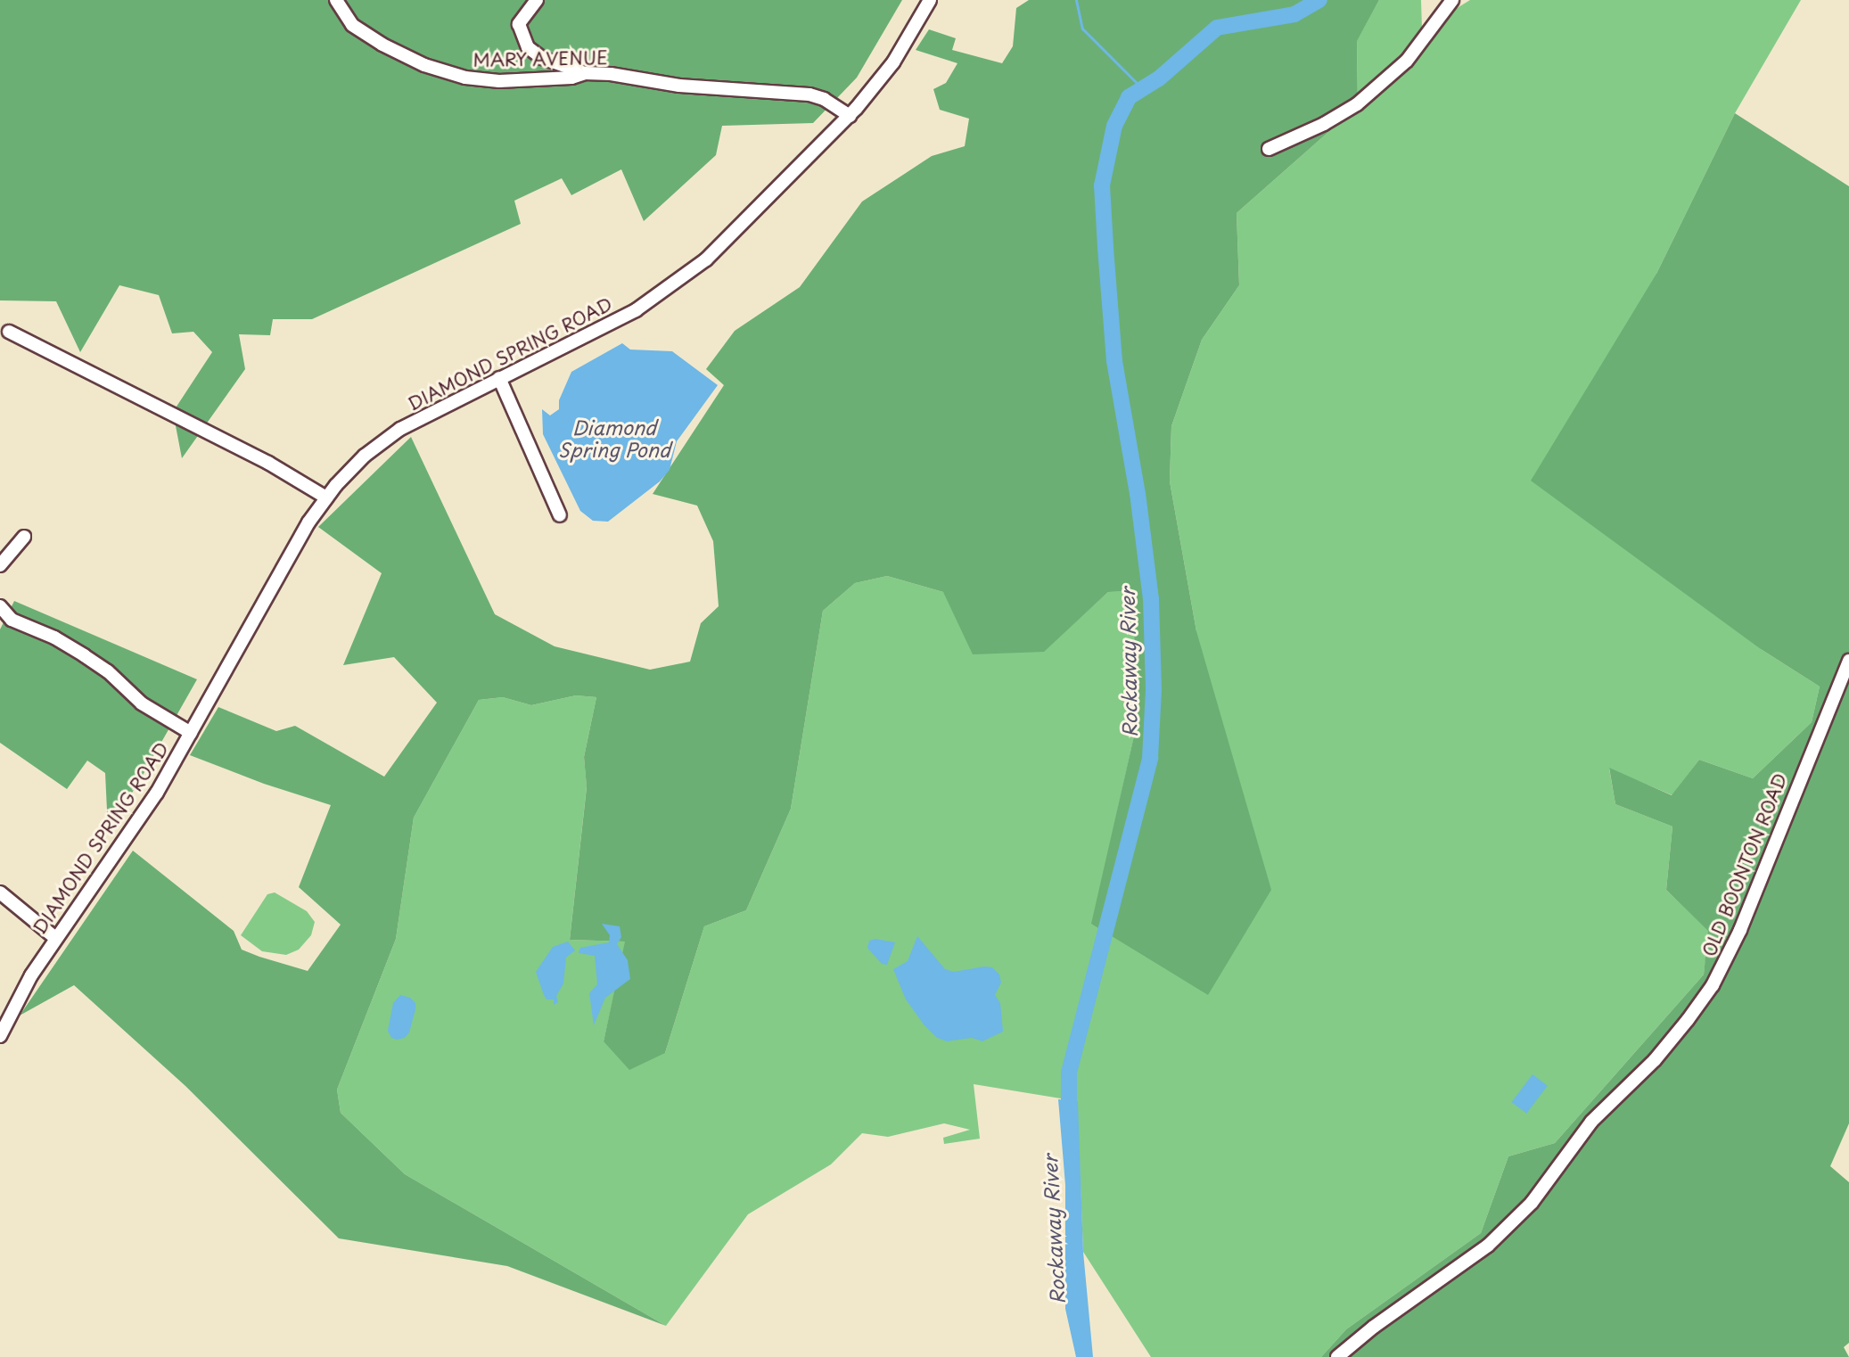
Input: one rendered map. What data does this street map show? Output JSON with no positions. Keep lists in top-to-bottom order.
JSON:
{
  "streets": {
    "street": ["MARY AVENUE", "DIAMOND SPRING ROAD", "OLD BOONTON ROAD"]
  },
  "crossings": [
    ["MARY AVENUE", "DIAMOND SPRING ROAD"]
  ],
  "water": ["Diamond Spring Pond", "Rockaway River"]
}
